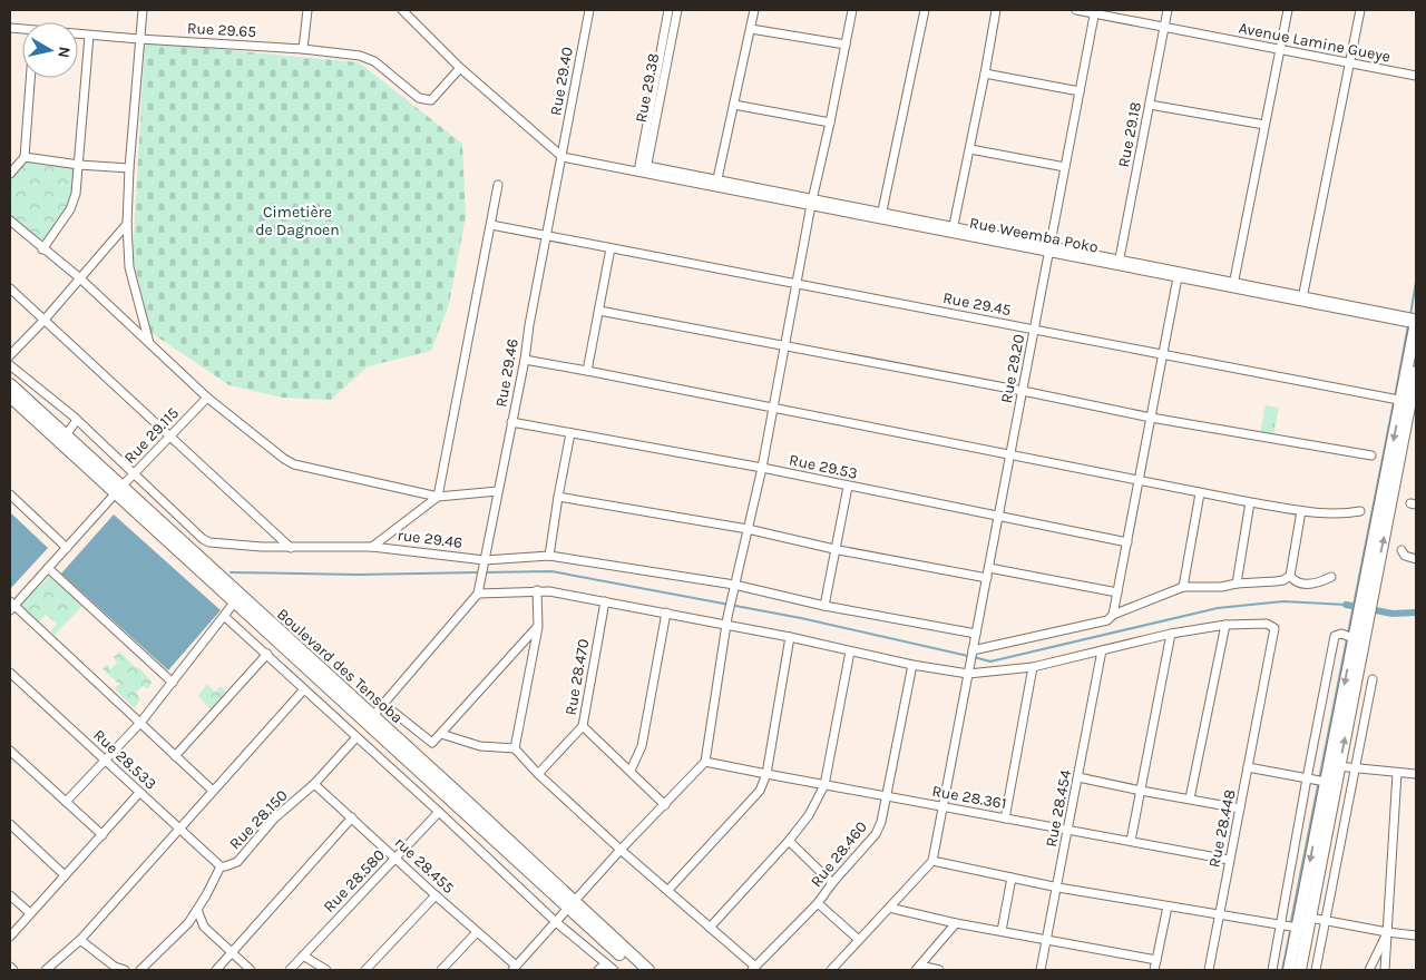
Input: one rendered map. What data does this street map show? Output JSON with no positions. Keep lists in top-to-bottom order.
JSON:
{
  "streets": {
    "main road": ["Boulevard des Tensoba"],
    "street": [
      "Rue 29.65",
      "Avenue Lamine Gueye",
      "Rue 29.40",
      "Rue 29.38",
      "Rue 29.18",
      "Rue Weemba Poko",
      "Rue 29.45",
      "Rue 29.20",
      "Rue 29.46",
      "Rue 29.115",
      "Rue 29.53",
      "rue 29.46",
      "Rue 28.470",
      "Rue 28.533",
      "Rue 28.361",
      "Rue 28.454",
      "Rue 28.150",
      "Rue 28.448",
      "Rue 28.460",
      "rue 28.455",
      "Rue 28.580"
    ]
  },
  "crossings": [
    ["Avenue Lamine Gueye", "Rue 29.18"],
    ["Avenue Lamine Gueye", "Rue 29.20"],
    ["Rue 29.40", "Rue Weemba Poko"],
    ["Rue 29.40", "Rue 29.46"],
    ["Rue 29.38", "Rue Weemba Poko"],
    ["Rue 29.18", "Rue Weemba Poko"],
    ["Rue Weemba Poko", "Rue 29.20"],
    ["Rue Weemba Poko", "Rue 29.46"],
    ["Rue 29.45", "Rue 29.20"],
    ["Rue 29.45", "Rue 29.46"],
    ["Rue 29.20", "Rue 29.53"],
    ["Rue 29.20", "rue 29.46"],
    ["Rue 29.46", "Rue 29.53"],
    ["Rue 29.46", "rue 29.46"],
    ["Rue 29.115", "rue 29.46"],
    ["Rue 29.115", "Boulevard des Tensoba"],
    ["Rue 28.533", "Rue 28.150"],
    ["Rue 28.361", "Rue 28.454"],
    ["Rue 28.361", "Rue 28.448"],
    ["Rue 28.361", "Rue 28.460"],
    ["Rue 28.150", "rue 28.455"],
    ["rue 28.455", "Rue 28.580"]
  ],
  "parks": ["Cimetière de Dagnoen"],
  "north": "right"
}
